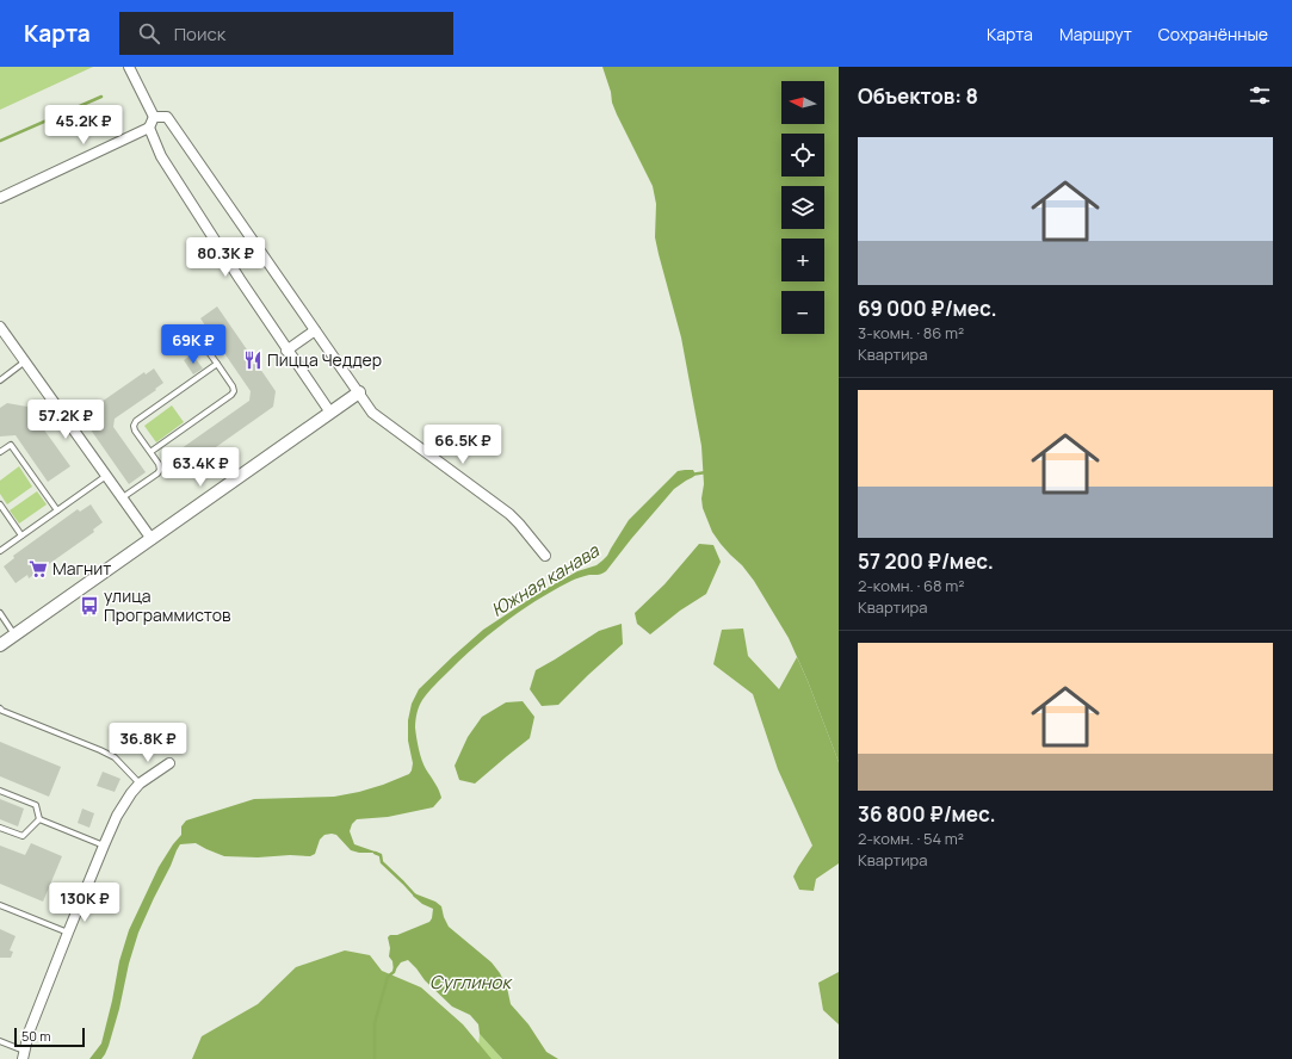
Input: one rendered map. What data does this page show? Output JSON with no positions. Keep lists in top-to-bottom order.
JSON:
{
  "water": ["Южная канава", "Суглинок"],
  "places": {
    "restaurant": ["Пицца Чеддер"],
    "supermarket": ["Магнит"],
    "bus stop": ["улица Программистов"]
  },
  "scale_bar": "50 m",
  "north": "left",
  "page": {
    "header": "Карта",
    "search": "Поиск",
    "nav": ["Карта", "Маршрут", "Сохранённые"],
    "heading": "Объектов: 8",
    "map_buttons": ["+", "−"],
    "price": [
      "45.2K ₽",
      "80.3K ₽",
      "69K ₽",
      "57.2K ₽",
      "66.5K ₽",
      "63.4K ₽",
      "36.8K ₽",
      "130K ₽"
    ],
    "list": [
      {
        "name": "69 000 ₽/мес.",
        "note": "3-комн. · 86 m² · Квартира"
      },
      {
        "name": "57 200 ₽/мес.",
        "note": "2-комн. · 68 m² · Квартира"
      },
      {
        "name": "36 800 ₽/мес.",
        "note": "2-комн. · 54 m² · Квартира"
      }
    ],
    "scale": "50 m"
  }
}
